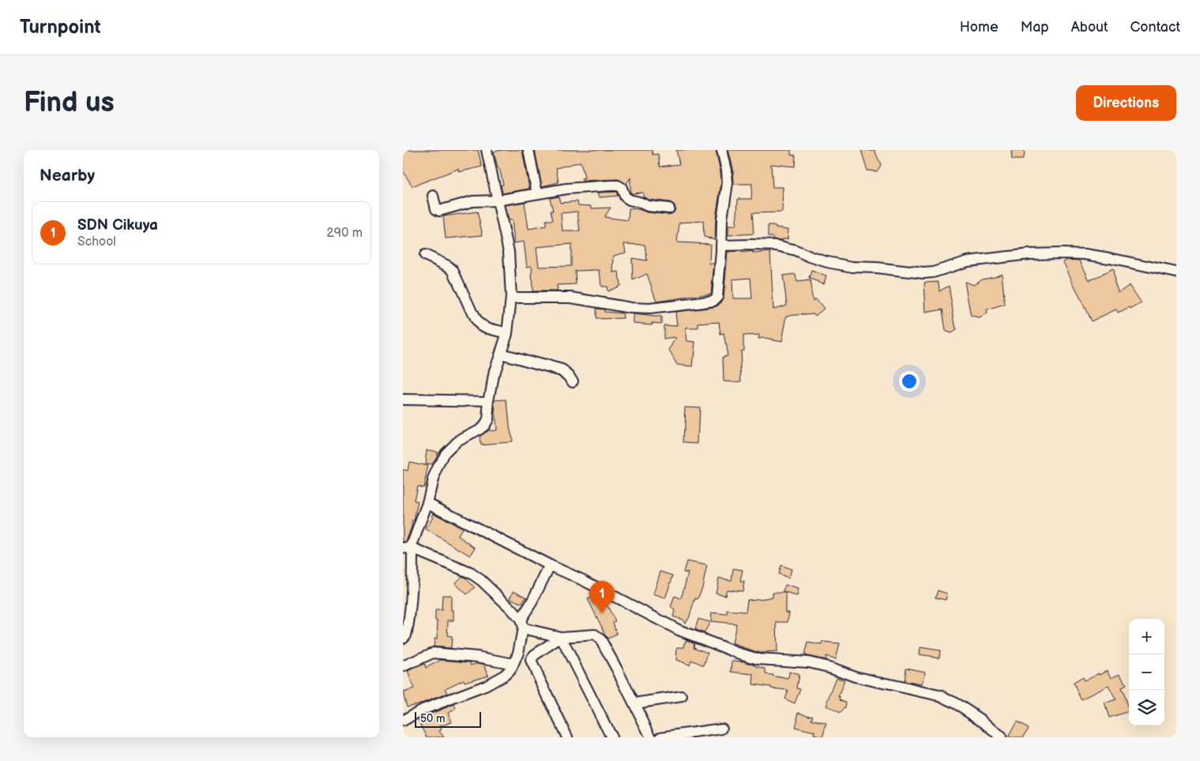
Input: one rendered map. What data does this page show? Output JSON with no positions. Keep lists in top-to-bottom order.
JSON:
{
  "scale_bar": "50 m",
  "page": {
    "header": "Turnpoint",
    "nav": [
      "Home",
      "Map",
      "About",
      "Contact"
    ],
    "buttons": "Directions",
    "title": "Find us",
    "heading": "Nearby",
    "list": [
      {
        "mark": "1",
        "name": "SDN Cikuya",
        "note": "School",
        "value": "290 m"
      }
    ],
    "pins": "1",
    "map_buttons": ["+", "−"],
    "scale": "50 m"
  }
}
